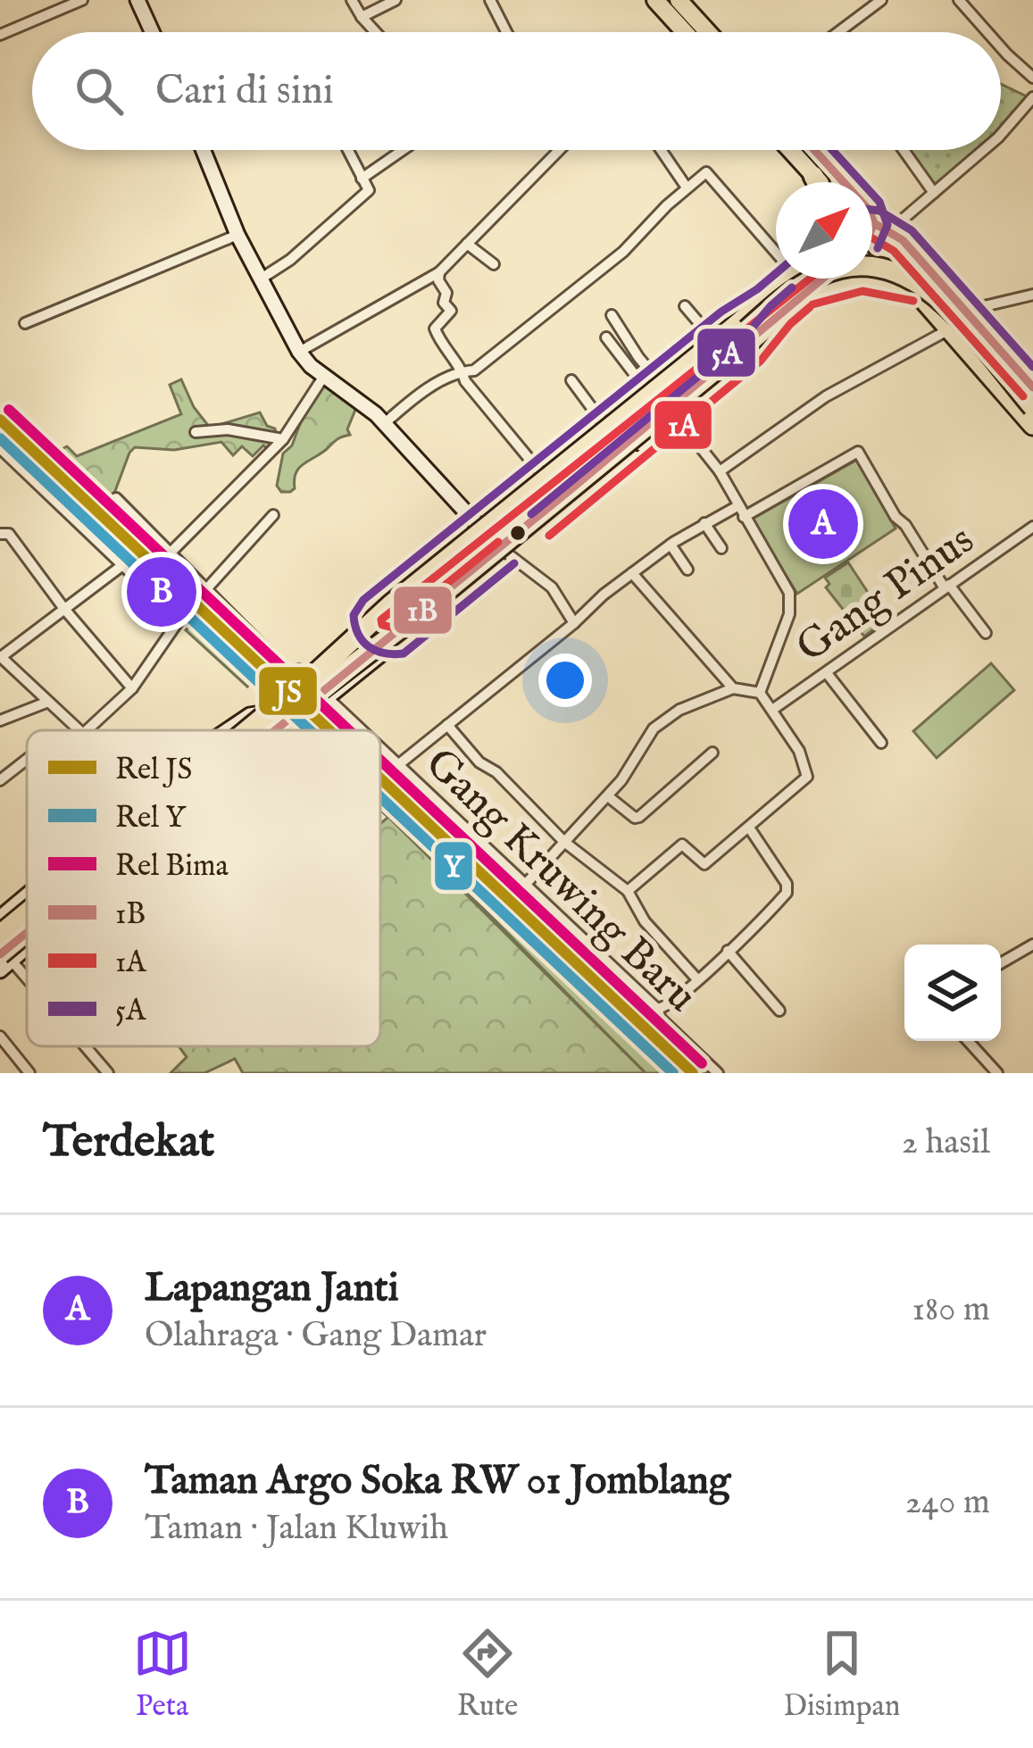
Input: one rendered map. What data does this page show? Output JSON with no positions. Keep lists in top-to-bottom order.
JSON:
{
  "streets": {
    "street": ["Gang Pinus", "Gang Kruwing Baru"]
  },
  "lines": [
    "transit line 1B",
    "transit line 5A",
    "transit line 1A",
    "rail line Bima",
    "rail line JS",
    "rail line Y"
  ],
  "legend": [
    "Rel JS",
    "Rel Y",
    "Rel Bima",
    "1B",
    "1A",
    "5A"
  ],
  "north": "top right",
  "page": {
    "search": "Cari di sini",
    "pins": ["A", "B"],
    "heading": ["Terdekat", "2 hasil"],
    "list": [
      {
        "mark": "A",
        "name": "Lapangan Janti",
        "note": "Olahraga · Gang Damar",
        "value": "180 m"
      },
      {
        "mark": "B",
        "name": "Taman Argo Soka RW 01 Jomblang",
        "note": "Taman · Jalan Kluwih",
        "value": "240 m"
      }
    ],
    "nav": ["Peta", "Rute", "Disimpan"]
  }
}
